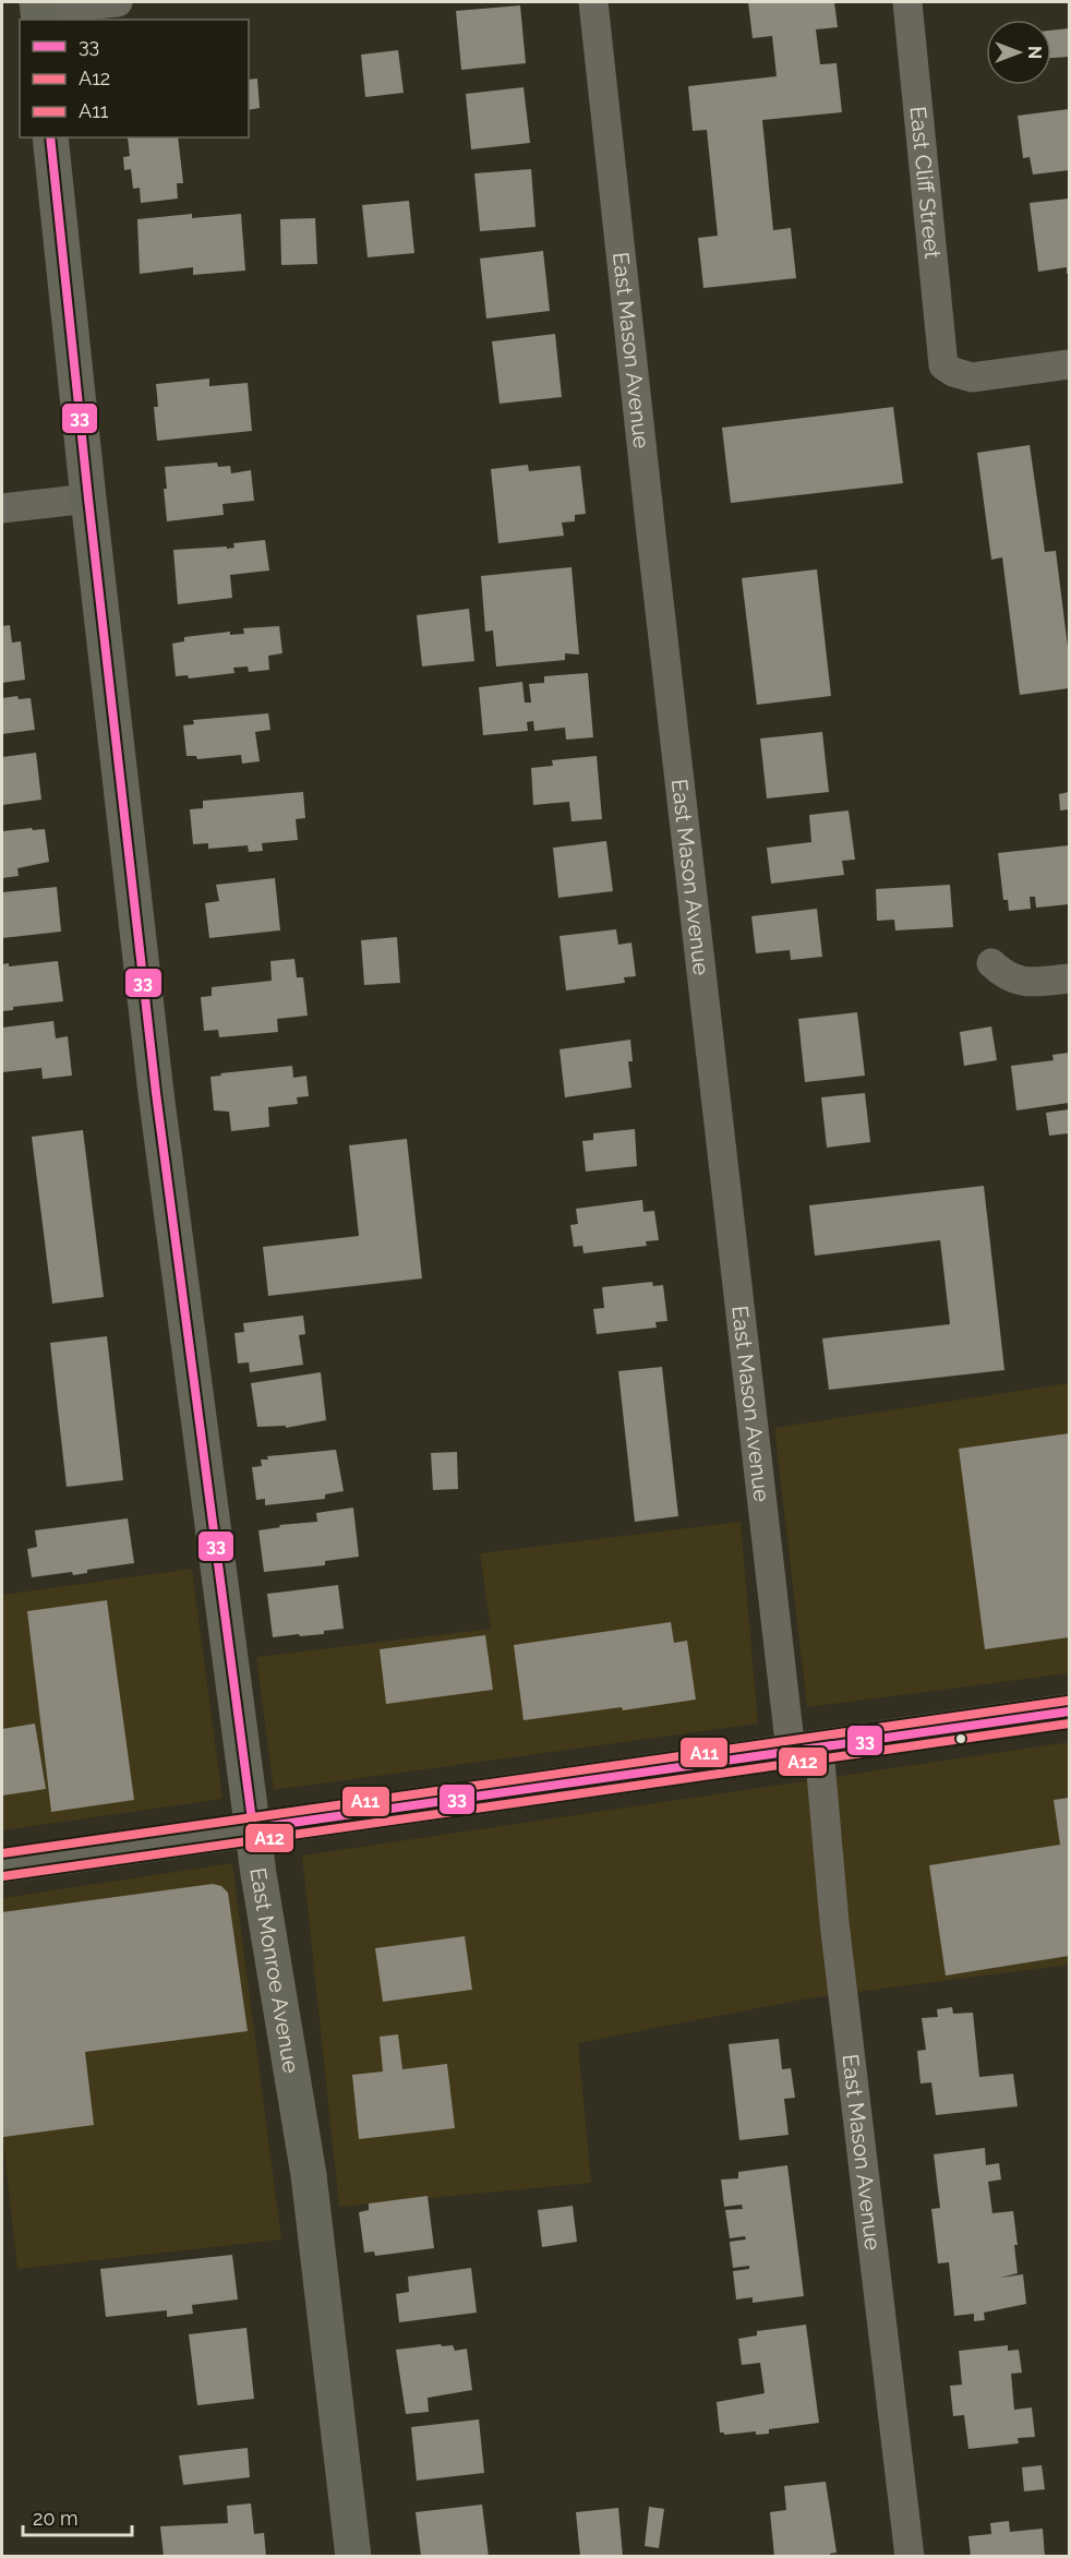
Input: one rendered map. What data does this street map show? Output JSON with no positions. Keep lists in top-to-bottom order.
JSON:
{
  "streets": {
    "street": ["East Cliff Street", "East Mason Avenue", "East Monroe Avenue"]
  },
  "lines": ["transit line 33", "transit line A11", "transit line A12"],
  "legend": ["33", "A12", "A11"],
  "scale_bar": "20 m",
  "north": "right"
}
